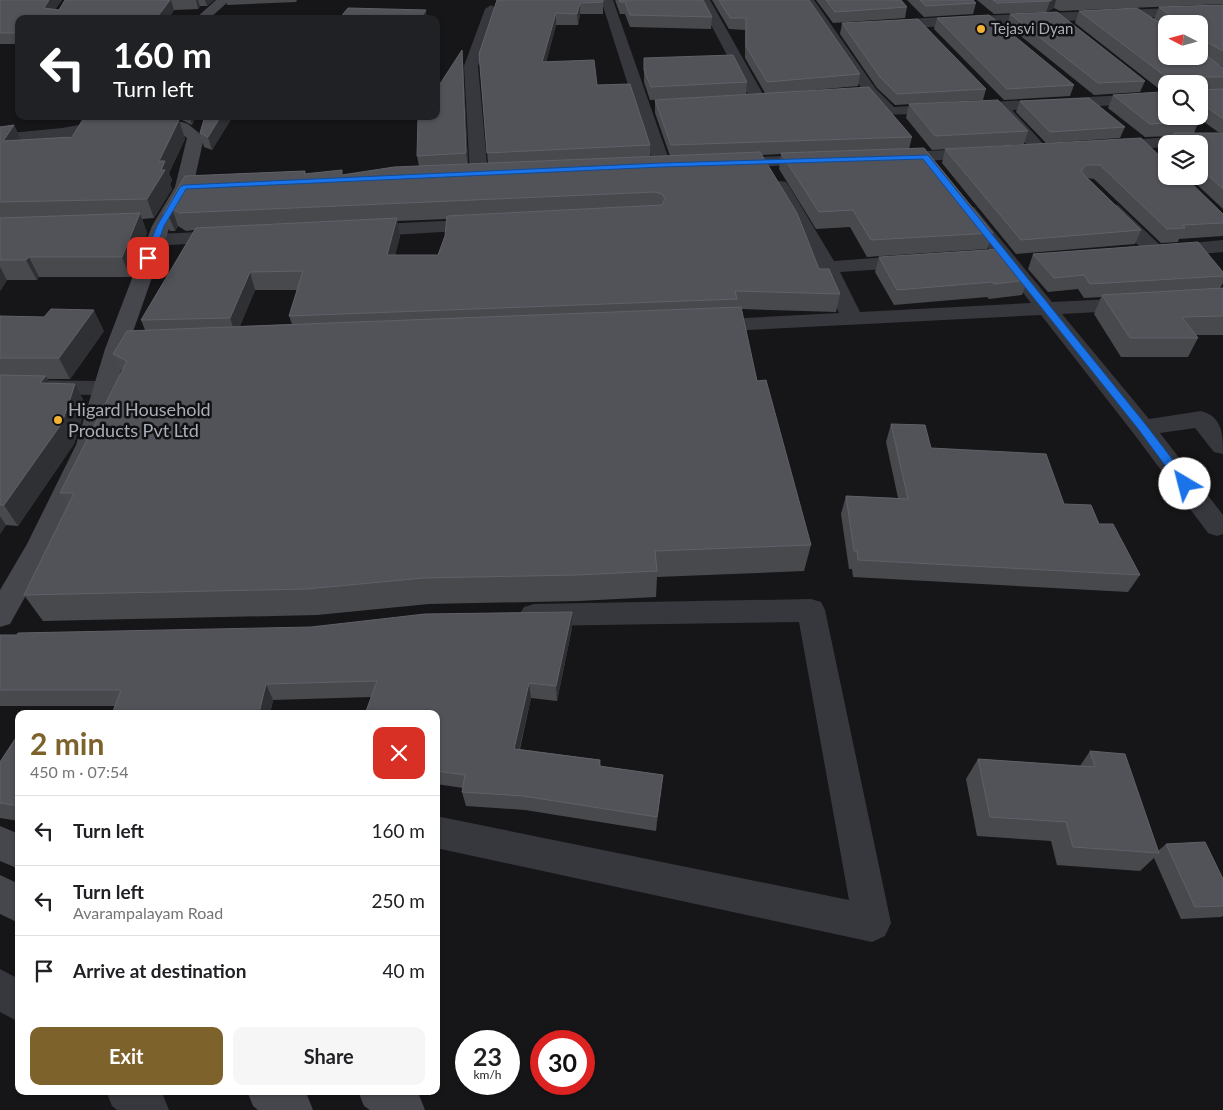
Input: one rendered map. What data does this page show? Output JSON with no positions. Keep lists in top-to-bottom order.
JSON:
{
  "places": ["Tejasvi Dyan", "Higard Household Products Pvt Ltd"],
  "north": "left",
  "page": {
    "turn": ["160 m", "Turn left"],
    "heading": ["2 min", "450 m · 07:54"],
    "list": [
      {
        "name": "Turn left",
        "value": "160 m"
      },
      {
        "name": "Turn left",
        "note": "Avarampalayam Road",
        "value": "250 m"
      },
      {
        "name": "Arrive at destination",
        "value": "40 m"
      }
    ],
    "buttons": ["Exit", "Share"],
    "speed": "23 km/h",
    "limit": "30"
  }
}
